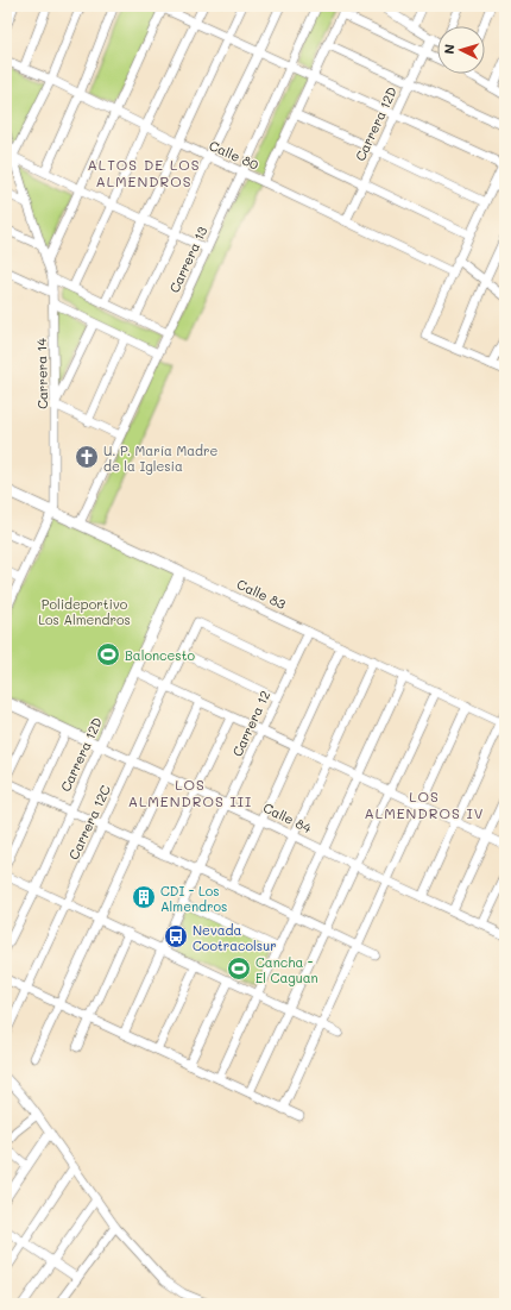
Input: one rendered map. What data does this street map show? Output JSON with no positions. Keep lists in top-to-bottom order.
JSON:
{
  "streets": {
    "street": [
      "Carrera 12D",
      "Calle 80",
      "Carrera 13",
      "Carrera 14",
      "Calle 83",
      "Carrera 12",
      "Calle 84",
      "Carrera 12C"
    ]
  },
  "crossings": [
    ["Carrera 12D", "Calle 80"],
    ["Carrera 12D", "Calle 83"],
    ["Carrera 12D", "Calle 84"],
    ["Calle 80", "Carrera 13"],
    ["Carrera 13", "Calle 83"],
    ["Carrera 14", "Calle 83"],
    ["Calle 83", "Carrera 12"],
    ["Carrera 12", "Calle 84"],
    ["Carrera 12", "Carrera 12C"],
    ["Calle 84", "Carrera 12C"]
  ],
  "districts": ["ALTOS DE LOS ALMENDROS", "LOS ALMENDROS III", "LOS ALMENDROS IV"],
  "parks": ["Polideportivo Los Almendros"],
  "places": {
    "church": ["U. P. María Madre de la Iglesia"],
    "sports": ["Baloncesto", "Cancha - El Caguan"],
    "building": ["CDI - Los Almendros"],
    "bus stop": ["Nevada Cootracolsur"]
  },
  "north": "left"
}
